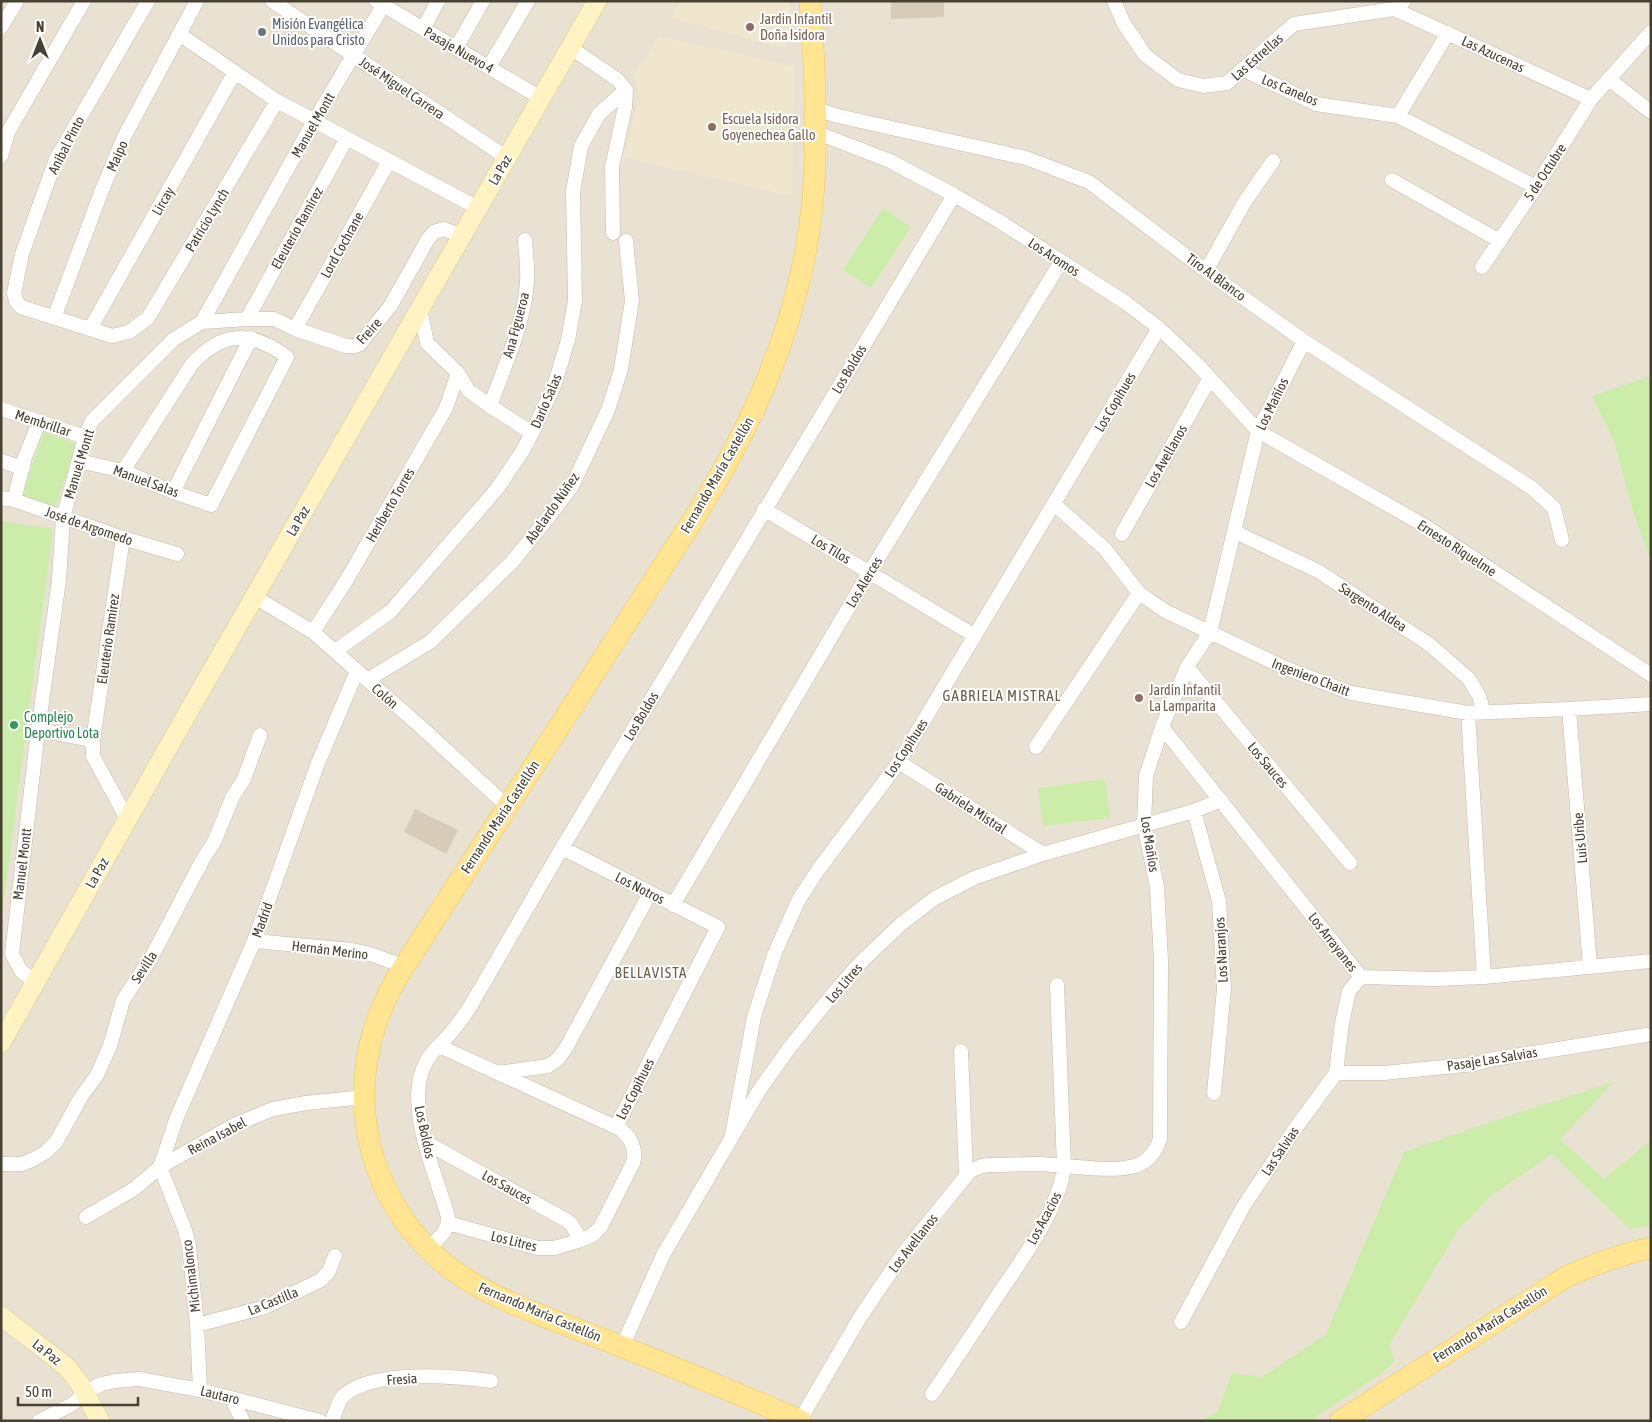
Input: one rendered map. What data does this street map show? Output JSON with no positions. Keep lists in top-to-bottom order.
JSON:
{
  "streets": {
    "main road": ["Fernando María Castellón"],
    "street": [
      "Pasaje Nuevo 4",
      "Las Azucenas",
      "Las Estrellas",
      "José Miguel Carrera",
      "Los Canelos",
      "Manuel Montt",
      "Aníbal Pinto",
      "Maipo",
      "La Paz",
      "5 de Octubre",
      "Lircay",
      "Patricio Lynch",
      "Eleuterio Ramírez",
      "Lord Cochrane",
      "Los Aromos",
      "Tiro Al Blanco",
      "Ana Figueroa",
      "Freire",
      "Los Boldos",
      "Darío Salas",
      "Los Copihues",
      "Los Mañíos",
      "Membrillar",
      "Los Avellanos",
      "Manuel Salas",
      "Heriberto Torres",
      "Abelardo Núñez",
      "José de Argomedo",
      "Ernesto Riquelme",
      "Los Tilos",
      "Los Alerces",
      "Sargento Aldea",
      "Ingeniero Chaitt",
      "Colón",
      "Los Sauces",
      "Gabriela Mistral",
      "Luis Uribe",
      "Los Notros",
      "Madrid",
      "Los Arrayanes",
      "Hernán Merino",
      "Los Naranjos",
      "Sevilla",
      "Los Litres",
      "Pasaje Las Salvias",
      "Reina Isabel",
      "Las Salvias",
      "Los Acacios",
      "Michimalonco",
      "La Castilla",
      "Fresia",
      "Lautaro"
    ]
  },
  "crossings": [
    ["Pasaje Nuevo 4", "Manuel Montt"],
    ["Pasaje Nuevo 4", "La Paz"],
    ["Las Azucenas", "Las Estrellas"],
    ["Las Azucenas", "5 de Octubre"],
    ["Las Estrellas", "Los Canelos"],
    ["José Miguel Carrera", "Manuel Montt"],
    ["José Miguel Carrera", "La Paz"],
    ["Los Canelos", "5 de Octubre"],
    ["Manuel Montt", "La Paz"],
    ["Manuel Montt", "Freire"],
    ["Manuel Montt", "Membrillar"],
    ["Manuel Montt", "Manuel Salas"],
    ["Manuel Montt", "José de Argomedo"],
    ["Aníbal Pinto", "Maipo"],
    ["La Paz", "Eleuterio Ramírez"],
    ["La Paz", "Freire"],
    ["La Paz", "Colón"],
    ["La Paz", "Lautaro"],
    ["Lircay", "Patricio Lynch"],
    ["Eleuterio Ramírez", "Freire"],
    ["Eleuterio Ramírez", "José de Argomedo"],
    ["Lord Cochrane", "Freire"],
    ["Los Aromos", "Los Boldos"],
    ["Los Aromos", "Los Copihues"],
    ["Los Aromos", "Los Mañíos"],
    ["Los Aromos", "Los Avellanos"],
    ["Los Aromos", "Fernando María Castellón"],
    ["Los Aromos", "Ernesto Riquelme"],
    ["Los Aromos", "Los Alerces"],
    ["Tiro Al Blanco", "Los Mañíos"],
    ["Tiro Al Blanco", "Fernando María Castellón"],
    ["Los Boldos", "Los Tilos"],
    ["Los Boldos", "Los Sauces"],
    ["Los Boldos", "Los Notros"],
    ["Los Boldos", "Los Litres"],
    ["Darío Salas", "Colón"],
    ["Los Copihues", "Los Tilos"],
    ["Los Copihues", "Ingeniero Chaitt"],
    ["Los Copihues", "Los Sauces"],
    ["Los Copihues", "Gabriela Mistral"],
    ["Los Copihues", "Los Notros"],
    ["Los Copihues", "Los Litres"],
    ["Los Mañíos", "Los Avellanos"],
    ["Los Mañíos", "Ernesto Riquelme"],
    ["Los Mañíos", "Sargento Aldea"],
    ["Los Mañíos", "Ingeniero Chaitt"],
    ["Los Mañíos", "Los Sauces"],
    ["Los Mañíos", "Los Arrayanes"],
    ["Los Mañíos", "Los Litres"],
    ["Los Mañíos", "Los Acacios"],
    ["Los Avellanos", "Fernando María Castellón"],
    ["Fernando María Castellón", "Colón"],
    ["Fernando María Castellón", "Hernán Merino"],
    ["Fernando María Castellón", "Los Litres"],
    ["Fernando María Castellón", "Reina Isabel"],
    ["Heriberto Torres", "Colón"],
    ["Abelardo Núñez", "Colón"],
    ["Abelardo Núñez", "Madrid"],
    ["Los Tilos", "Los Alerces"],
    ["Los Alerces", "Los Notros"],
    ["Sargento Aldea", "Ingeniero Chaitt"],
    ["Ingeniero Chaitt", "Luis Uribe"],
    ["Colón", "Madrid"],
    ["Los Sauces", "Los Litres"],
    ["Gabriela Mistral", "Los Litres"],
    ["Luis Uribe", "Los Arrayanes"],
    ["Madrid", "Hernán Merino"],
    ["Madrid", "Reina Isabel"],
    ["Madrid", "Michimalonco"],
    ["Los Arrayanes", "Los Litres"],
    ["Los Arrayanes", "Las Salvias"],
    ["Los Naranjos", "Los Litres"],
    ["Pasaje Las Salvias", "Las Salvias"],
    ["Reina Isabel", "Michimalonco"],
    ["Michimalonco", "La Castilla"],
    ["Michimalonco", "Lautaro"]
  ],
  "districts": ["GABRIELA MISTRAL", "BELLAVISTA"],
  "places": [
    "Jardín Infantil Doña Isidora",
    "Misión Evangélica Unidos para Cristo",
    "Escuela Isidora Goyenechea Gallo",
    "Jardín Infantil La Lamparita",
    "Complejo Deportivo Lota"
  ],
  "scale_bar": "50 m",
  "north": "top"
}
